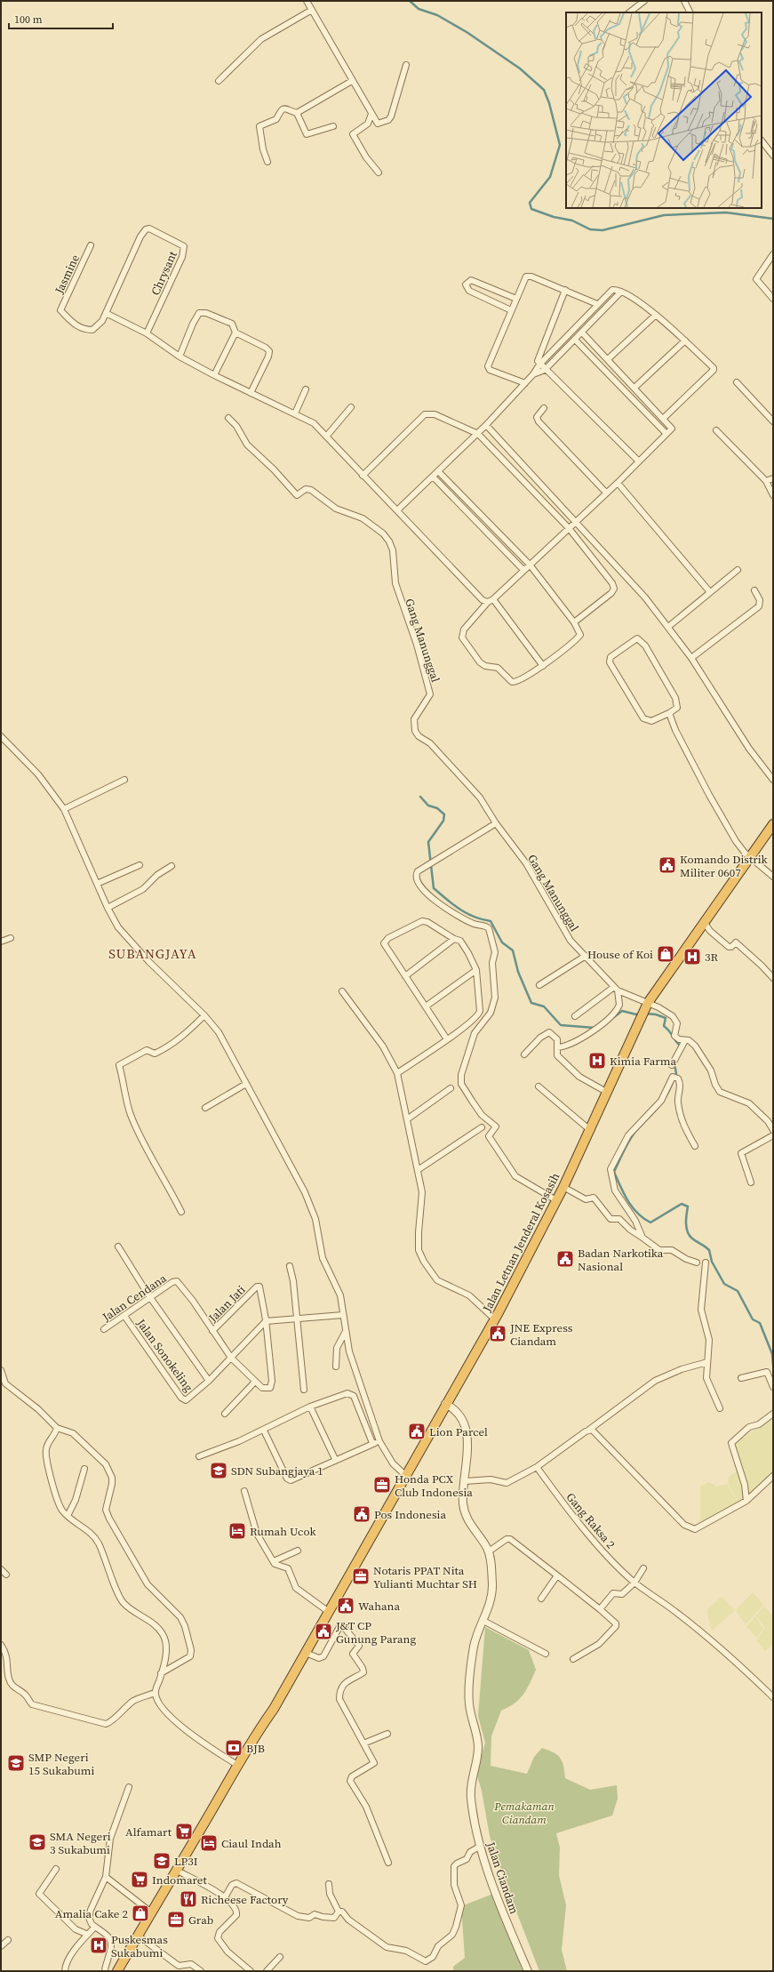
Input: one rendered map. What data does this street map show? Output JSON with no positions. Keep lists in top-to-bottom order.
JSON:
{
  "streets": {
    "highway": ["Jalan Letnan Jenderal Kosasih"],
    "street": [
      "Chrysant",
      "Jasmine",
      "Gang Manunggal",
      "Jalan Cendana",
      "Jalan Jati",
      "Jalan Sonokeling",
      "Gang Raksa 2",
      "Jalan Ciandam"
    ]
  },
  "crossings": [
    ["Chrysant", "Jasmine"],
    ["Jalan Letnan Jenderal Kosasih", "Jalan Ciandam"],
    ["Jalan Cendana", "Jalan Jati"],
    ["Jalan Cendana", "Jalan Sonokeling"]
  ],
  "districts": ["SUBANGJAYA"],
  "parks": ["Pemakaman Ciandam"],
  "places": {
    "public building": [
      "Komando Distrik Militer 0607",
      "Badan Narkotika Nasional",
      "JNE Express Ciandam",
      "Lion Parcel",
      "Pos Indonesia",
      "Wahana",
      "J&T CP Gunung Parang"
    ],
    "shop": ["House of Koi", "Amalia Cake 2"],
    "hospital": ["3R", "Kimia Farma", "Puskesmas Sukabumi"],
    "school or university": [
      "SDN Subangjaya 1",
      "SMP Negeri 15 Sukabumi",
      "SMA Negeri 3 Sukabumi",
      "LP3I"
    ],
    "office": ["Honda PCX Club Indonesia", "Notaris PPAT Nita Yulianti Muchtar SH", "Grab"],
    "hotel": ["Rumah Ucok", "Ciaul Indah"],
    "bank": ["BJB"],
    "supermarket": ["Alfamart", "Indomaret"],
    "restaurant": ["Richeese Factory"]
  },
  "scale_bar": "100 m"
}
